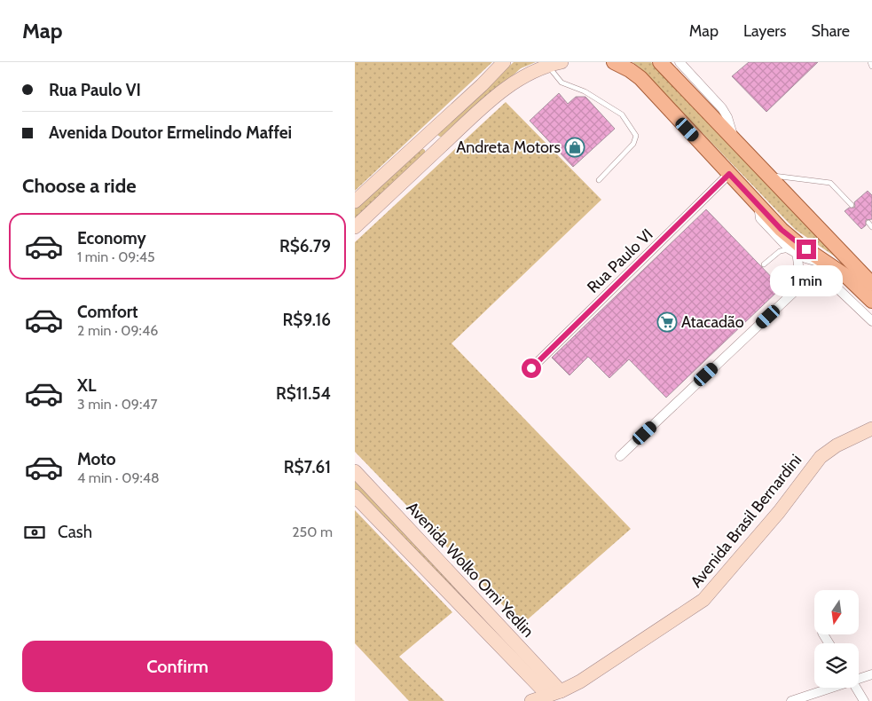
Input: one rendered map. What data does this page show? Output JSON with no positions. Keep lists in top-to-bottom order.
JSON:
{
  "streets": {
    "street": ["Rua Paulo VI", "Avenida Brasil Bernardini", "Avenida Wolko Orni Yedlin"]
  },
  "crossings": [
    ["Avenida Brasil Bernardini", "Avenida Wolko Orni Yedlin"]
  ],
  "places": {
    "shop": ["Andreta Motors"],
    "supermarket": ["Atacadão"]
  },
  "north": "bottom",
  "page": {
    "header": "Map",
    "nav": ["Map", "Layers", "Share"],
    "banner": ["Rua Paulo VI", "Avenida Doutor Ermelindo Maffei"],
    "heading": "Choose a ride",
    "list": [
      {
        "name": "Economy",
        "note": "1 min · 09:45",
        "value": "R$6.79"
      },
      {
        "name": "Comfort",
        "note": "2 min · 09:46",
        "value": "R$9.16"
      },
      {
        "name": "XL",
        "note": "3 min · 09:47",
        "value": "R$11.54"
      },
      {
        "name": "Moto",
        "note": "4 min · 09:48",
        "value": "R$7.61"
      }
    ],
    "bubble": "1 min",
    "pay": ["Cash", "250 m"],
    "buttons": "Confirm"
  }
}
